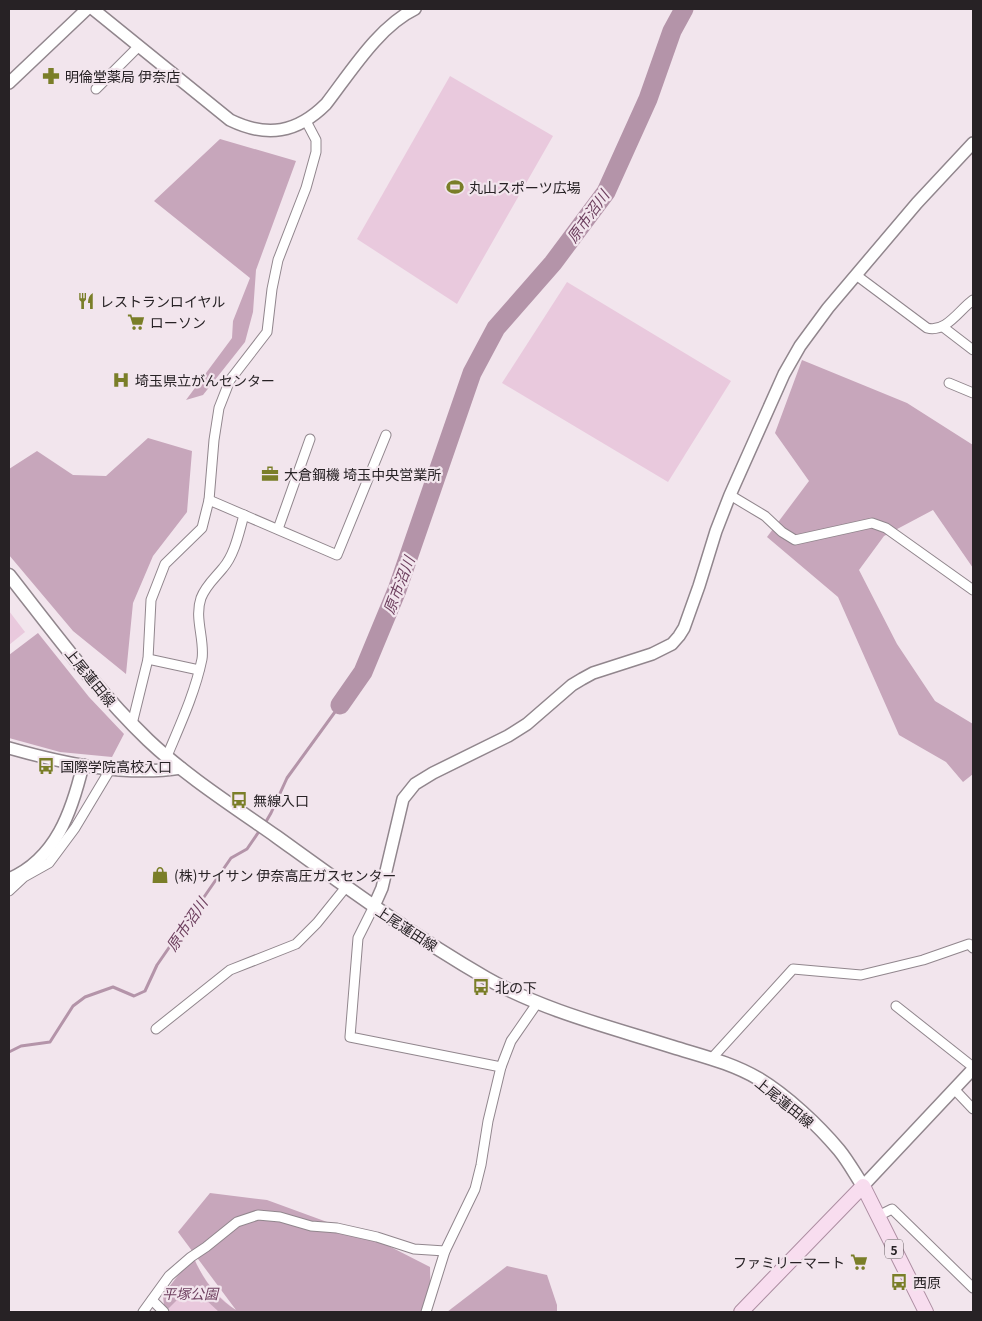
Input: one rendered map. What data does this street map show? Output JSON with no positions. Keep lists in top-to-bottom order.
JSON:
{
  "streets": {
    "main road": ["上尾蓮田線", "5"]
  },
  "crossings": [
    ["上尾蓮田線", "5"]
  ],
  "water": ["原市沼川"],
  "parks": ["平塚公園"],
  "places": {
    "pharmacy": ["明倫堂薬局 伊奈店"],
    "sports": ["丸山スポーツ広場"],
    "restaurant": ["レストランロイヤル"],
    "supermarket": ["ローソン", "ファミリーマート"],
    "hospital": ["埼玉県立がんセンター"],
    "office": ["大倉鋼機 埼玉中央営業所"],
    "bus stop": [
      "国際学院高校入口",
      "無線入口",
      "北の下",
      "西原"
    ],
    "shop": ["(株)サイサン 伊奈高圧ガスセンター"]
  }
}
